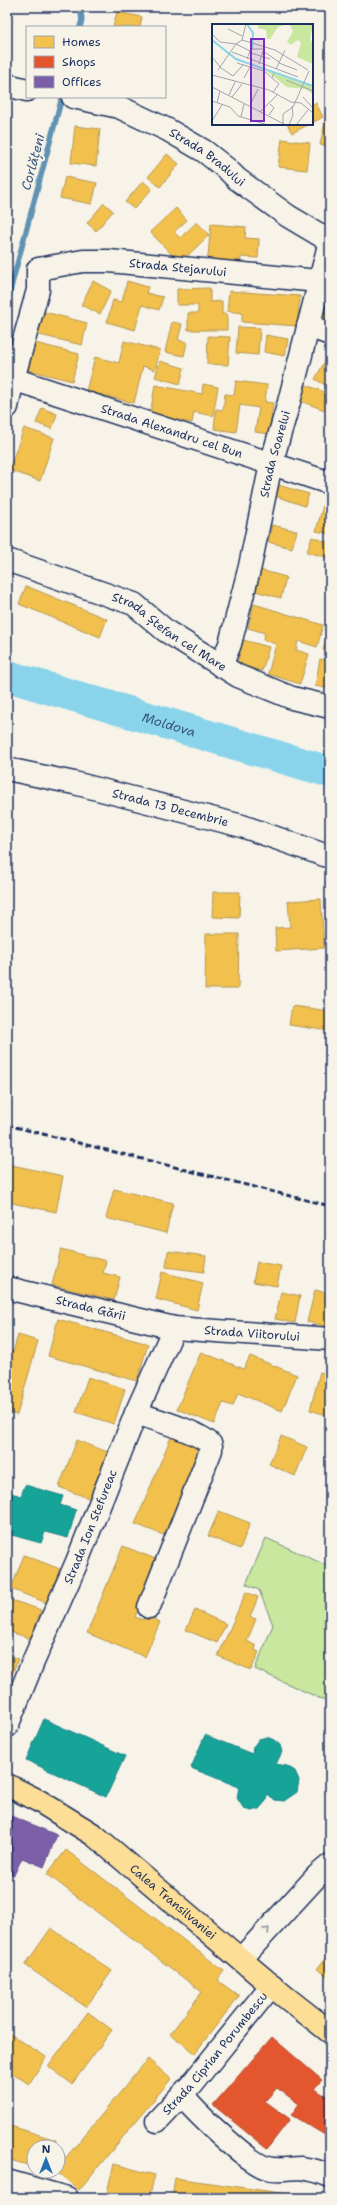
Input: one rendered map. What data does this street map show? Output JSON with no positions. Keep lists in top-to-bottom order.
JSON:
{
  "streets": {
    "highway": ["Calea Transilvaniei"],
    "street": [
      "Strada Bradului",
      "Strada Stejarului",
      "Strada Alexandru cel Bun",
      "Strada Soarelui",
      "Strada Ștefan cel Mare",
      "Strada 13 Decembrie",
      "Strada Gării",
      "Strada Viitorului",
      "Strada Ion Stefureac",
      "Strada Ciprian Porumbescu"
    ]
  },
  "crossings": [
    ["Strada Bradului", "Strada Soarelui"],
    ["Strada Stejarului", "Strada Alexandru cel Bun"],
    ["Strada Stejarului", "Strada Soarelui"],
    ["Strada Alexandru cel Bun", "Strada Soarelui"],
    ["Strada Soarelui", "Strada Ștefan cel Mare"],
    ["Strada Gării", "Strada Viitorului"],
    ["Strada Gării", "Strada Ion Stefureac"],
    ["Strada Viitorului", "Strada Ion Stefureac"],
    ["Calea Transilvaniei", "Strada Ciprian Porumbescu"]
  ],
  "water": ["Corlățeni", "Moldova"],
  "legend": ["Homes", "Shops", "Offices"],
  "north": "top"
}
